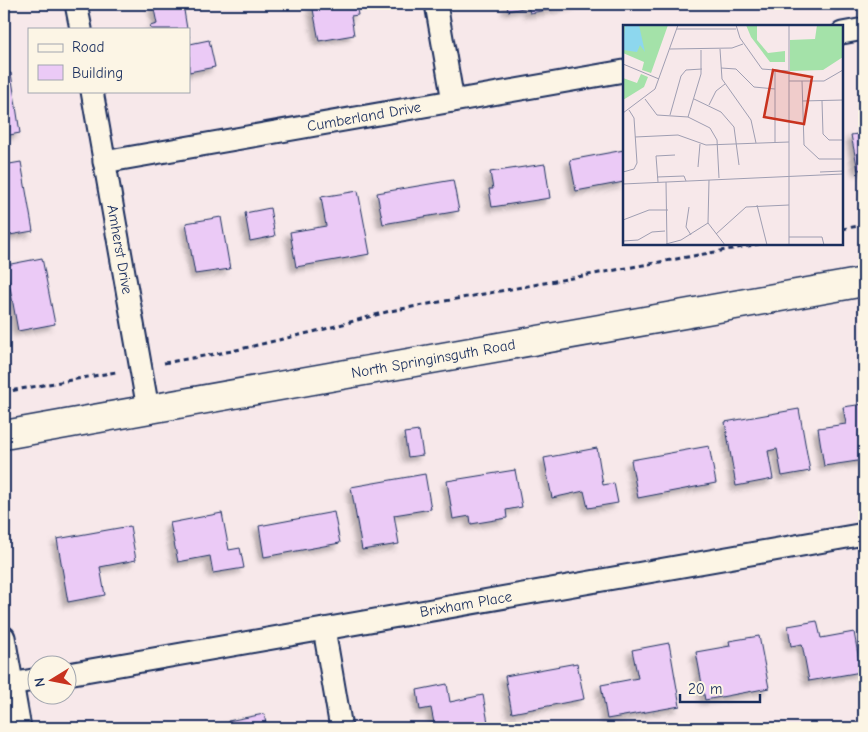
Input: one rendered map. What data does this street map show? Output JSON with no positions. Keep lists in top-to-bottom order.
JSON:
{
  "streets": {
    "street": [
      "Cumberland Drive",
      "Amherst Drive",
      "North Springinsguth Road",
      "Brixham Place"
    ]
  },
  "crossings": [
    ["Cumberland Drive", "Amherst Drive"],
    ["Amherst Drive", "North Springinsguth Road"]
  ],
  "legend": ["Road", "Building"],
  "scale_bar": "20 m",
  "north": "left"
}
